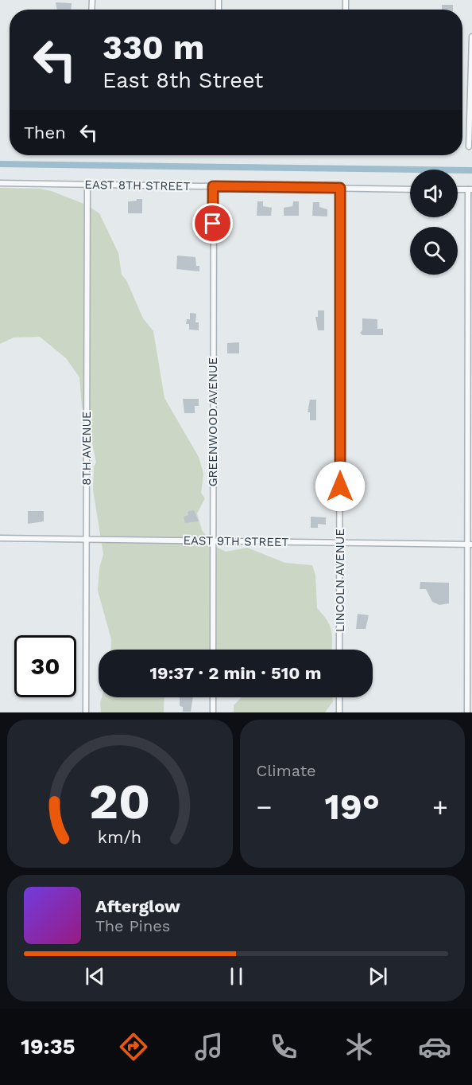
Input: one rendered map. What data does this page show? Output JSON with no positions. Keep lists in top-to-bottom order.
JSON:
{
  "streets": {
    "street": [
      "EAST 8TH STREET",
      "GREENWOOD AVENUE",
      "8TH AVENUE",
      "EAST 9TH STREET",
      "LINCOLN AVENUE"
    ]
  },
  "crossings": [
    ["EAST 8TH STREET", "GREENWOOD AVENUE"],
    ["EAST 8TH STREET", "8TH AVENUE"],
    ["EAST 8TH STREET", "LINCOLN AVENUE"],
    ["GREENWOOD AVENUE", "EAST 9TH STREET"],
    ["8TH AVENUE", "EAST 9TH STREET"],
    ["EAST 9TH STREET", "LINCOLN AVENUE"]
  ],
  "page": {
    "turn": ["330 m", "East 8th Street"],
    "then": "Then",
    "limit": "30",
    "trip": "19:37 · 2 min · 510 m",
    "tile": "Climate",
    "heat": ["−", "19°", "+"],
    "song": ["Afterglow", "The Pines"],
    "tabs": "19:35",
    "gauge": ["20", "km/h"]
  }
}
